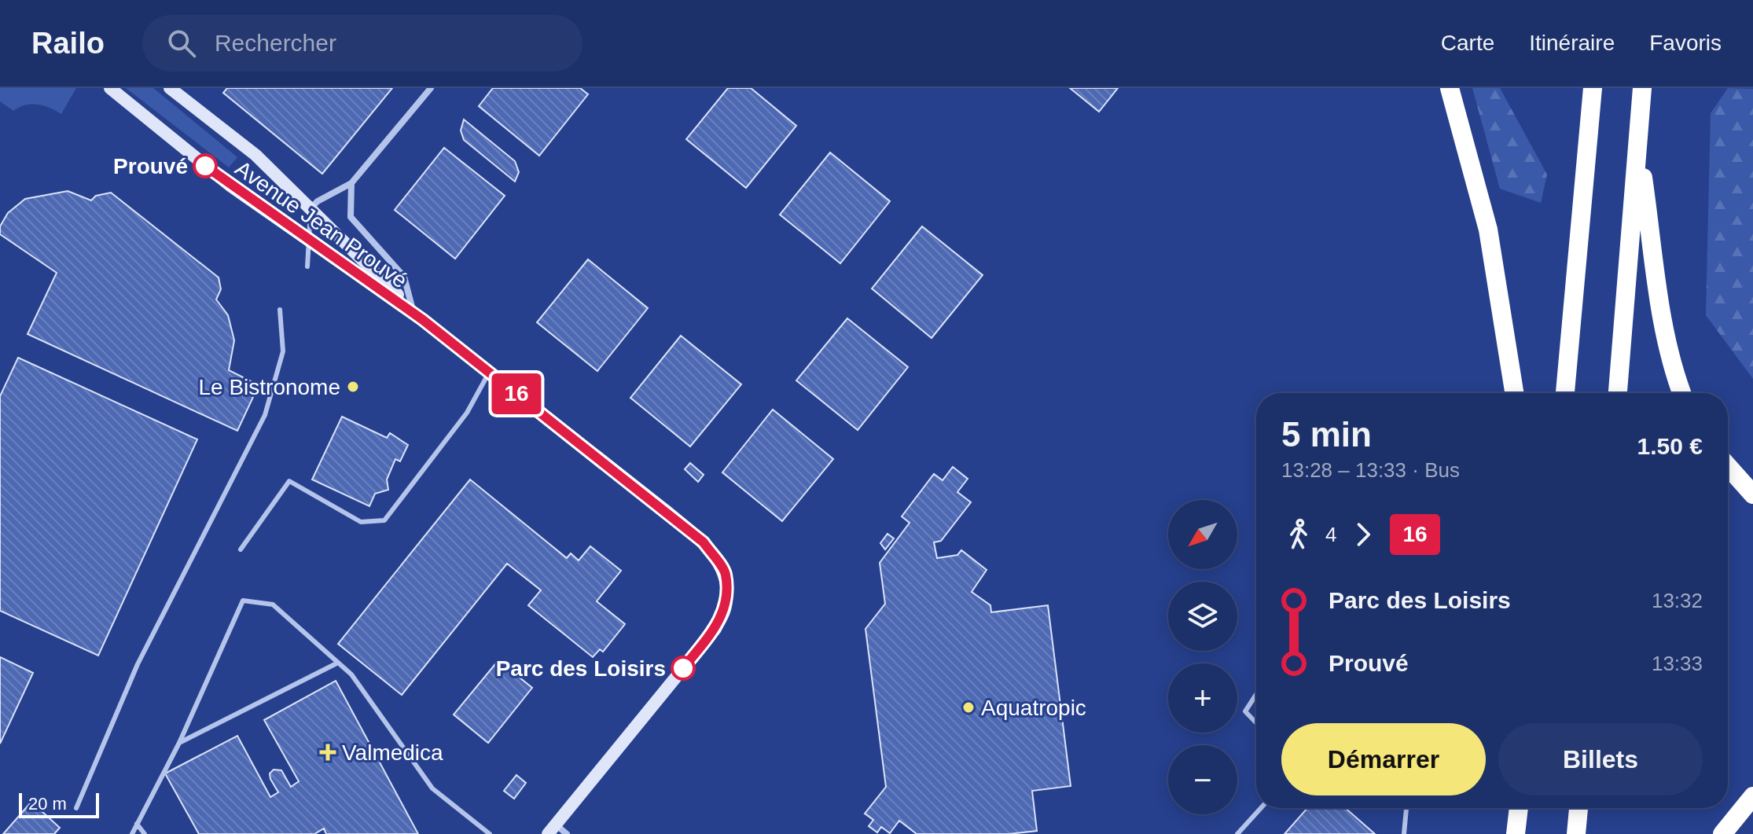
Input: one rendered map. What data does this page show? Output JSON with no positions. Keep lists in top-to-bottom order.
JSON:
{
  "streets": {
    "street": ["Avenue Jean Prouvé"]
  },
  "places": {
    "other": [
      "Prouvé",
      "Le Bistronome",
      "Parc des Loisirs",
      "Aquatropic"
    ],
    "health": ["Valmedica"]
  },
  "lines": ["bus line 16"],
  "scale_bar": "20 m",
  "north": "bottom left",
  "page": {
    "header": "Railo",
    "search": "Rechercher",
    "nav": ["Carte", "Itinéraire", "Favoris"],
    "on_map": "16",
    "heading": ["5 min", "13:28 – 13:33 · Bus", "1.50 €"],
    "map_buttons": ["+", "−"],
    "legs": ["4", "16"],
    "list": [
      {
        "name": "Parc des Loisirs",
        "value": "13:32"
      },
      {
        "name": "Prouvé",
        "value": "13:33"
      }
    ],
    "buttons": ["Démarrer", "Billets"],
    "scale": "20 m"
  }
}
